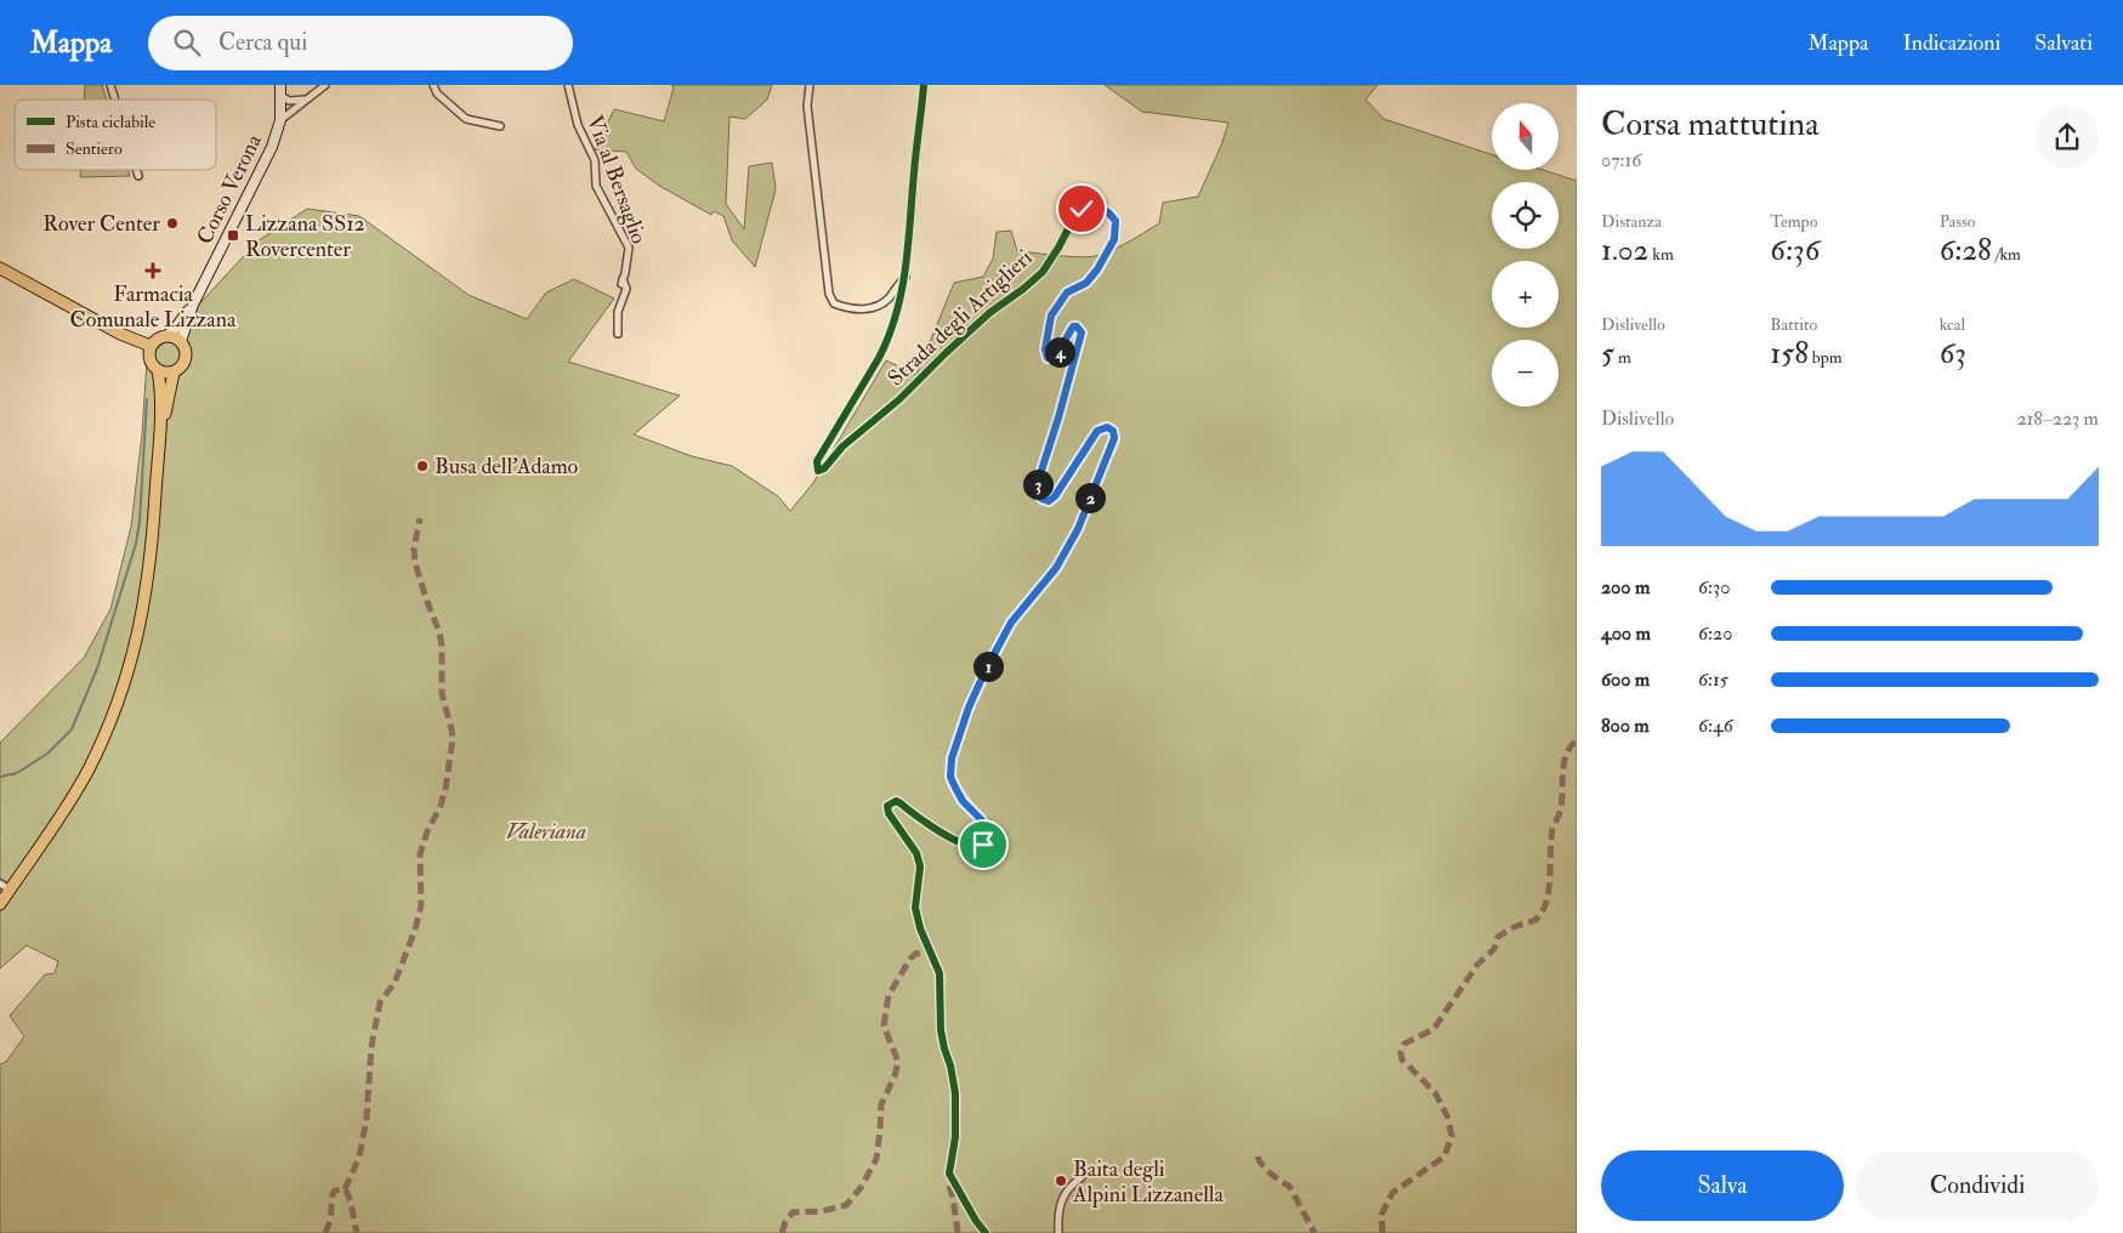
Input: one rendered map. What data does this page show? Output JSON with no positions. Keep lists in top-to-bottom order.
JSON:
{
  "streets": {
    "main road": ["Corso Verona"],
    "street": ["Via al Bersaglio", "Strada degli Artiglieri"]
  },
  "parks": ["Valeriana"],
  "places": {
    "other": ["Rover Center", "Busa dell'Adamo", "Baita degli Alpini Lizzanella"],
    "transit": ["Lizzana SS12 Rovercenter"],
    "health": ["Farmacia Comunale Lizzana"]
  },
  "legend": ["Pista ciclabile", "Sentiero"],
  "north": "top",
  "page": {
    "header": "Mappa",
    "search": "Cerca qui",
    "nav": ["Mappa", "Indicazioni", "Salvati"],
    "heading": ["Corsa mattutina", "07:16"],
    "map_buttons": ["+", "−"],
    "stats": [
      ["Distanza", "1.02 km"],
      ["Tempo", "6:36"],
      ["Passo", "6:28 /km"],
      ["Dislivello", "5 m"],
      ["Battito", "158 bpm"],
      ["kcal", "63"]
    ],
    "pins": [
      "4",
      "3",
      "2",
      "1"
    ],
    "chart": ["Dislivello", "218–223 m"],
    "list": [
      {
        "name": "200 m",
        "note": "6:30"
      },
      {
        "name": "400 m",
        "note": "6:20"
      },
      {
        "name": "600 m",
        "note": "6:15"
      },
      {
        "name": "800 m",
        "note": "6:46"
      }
    ],
    "buttons": ["Salva", "Condividi"]
  }
}
